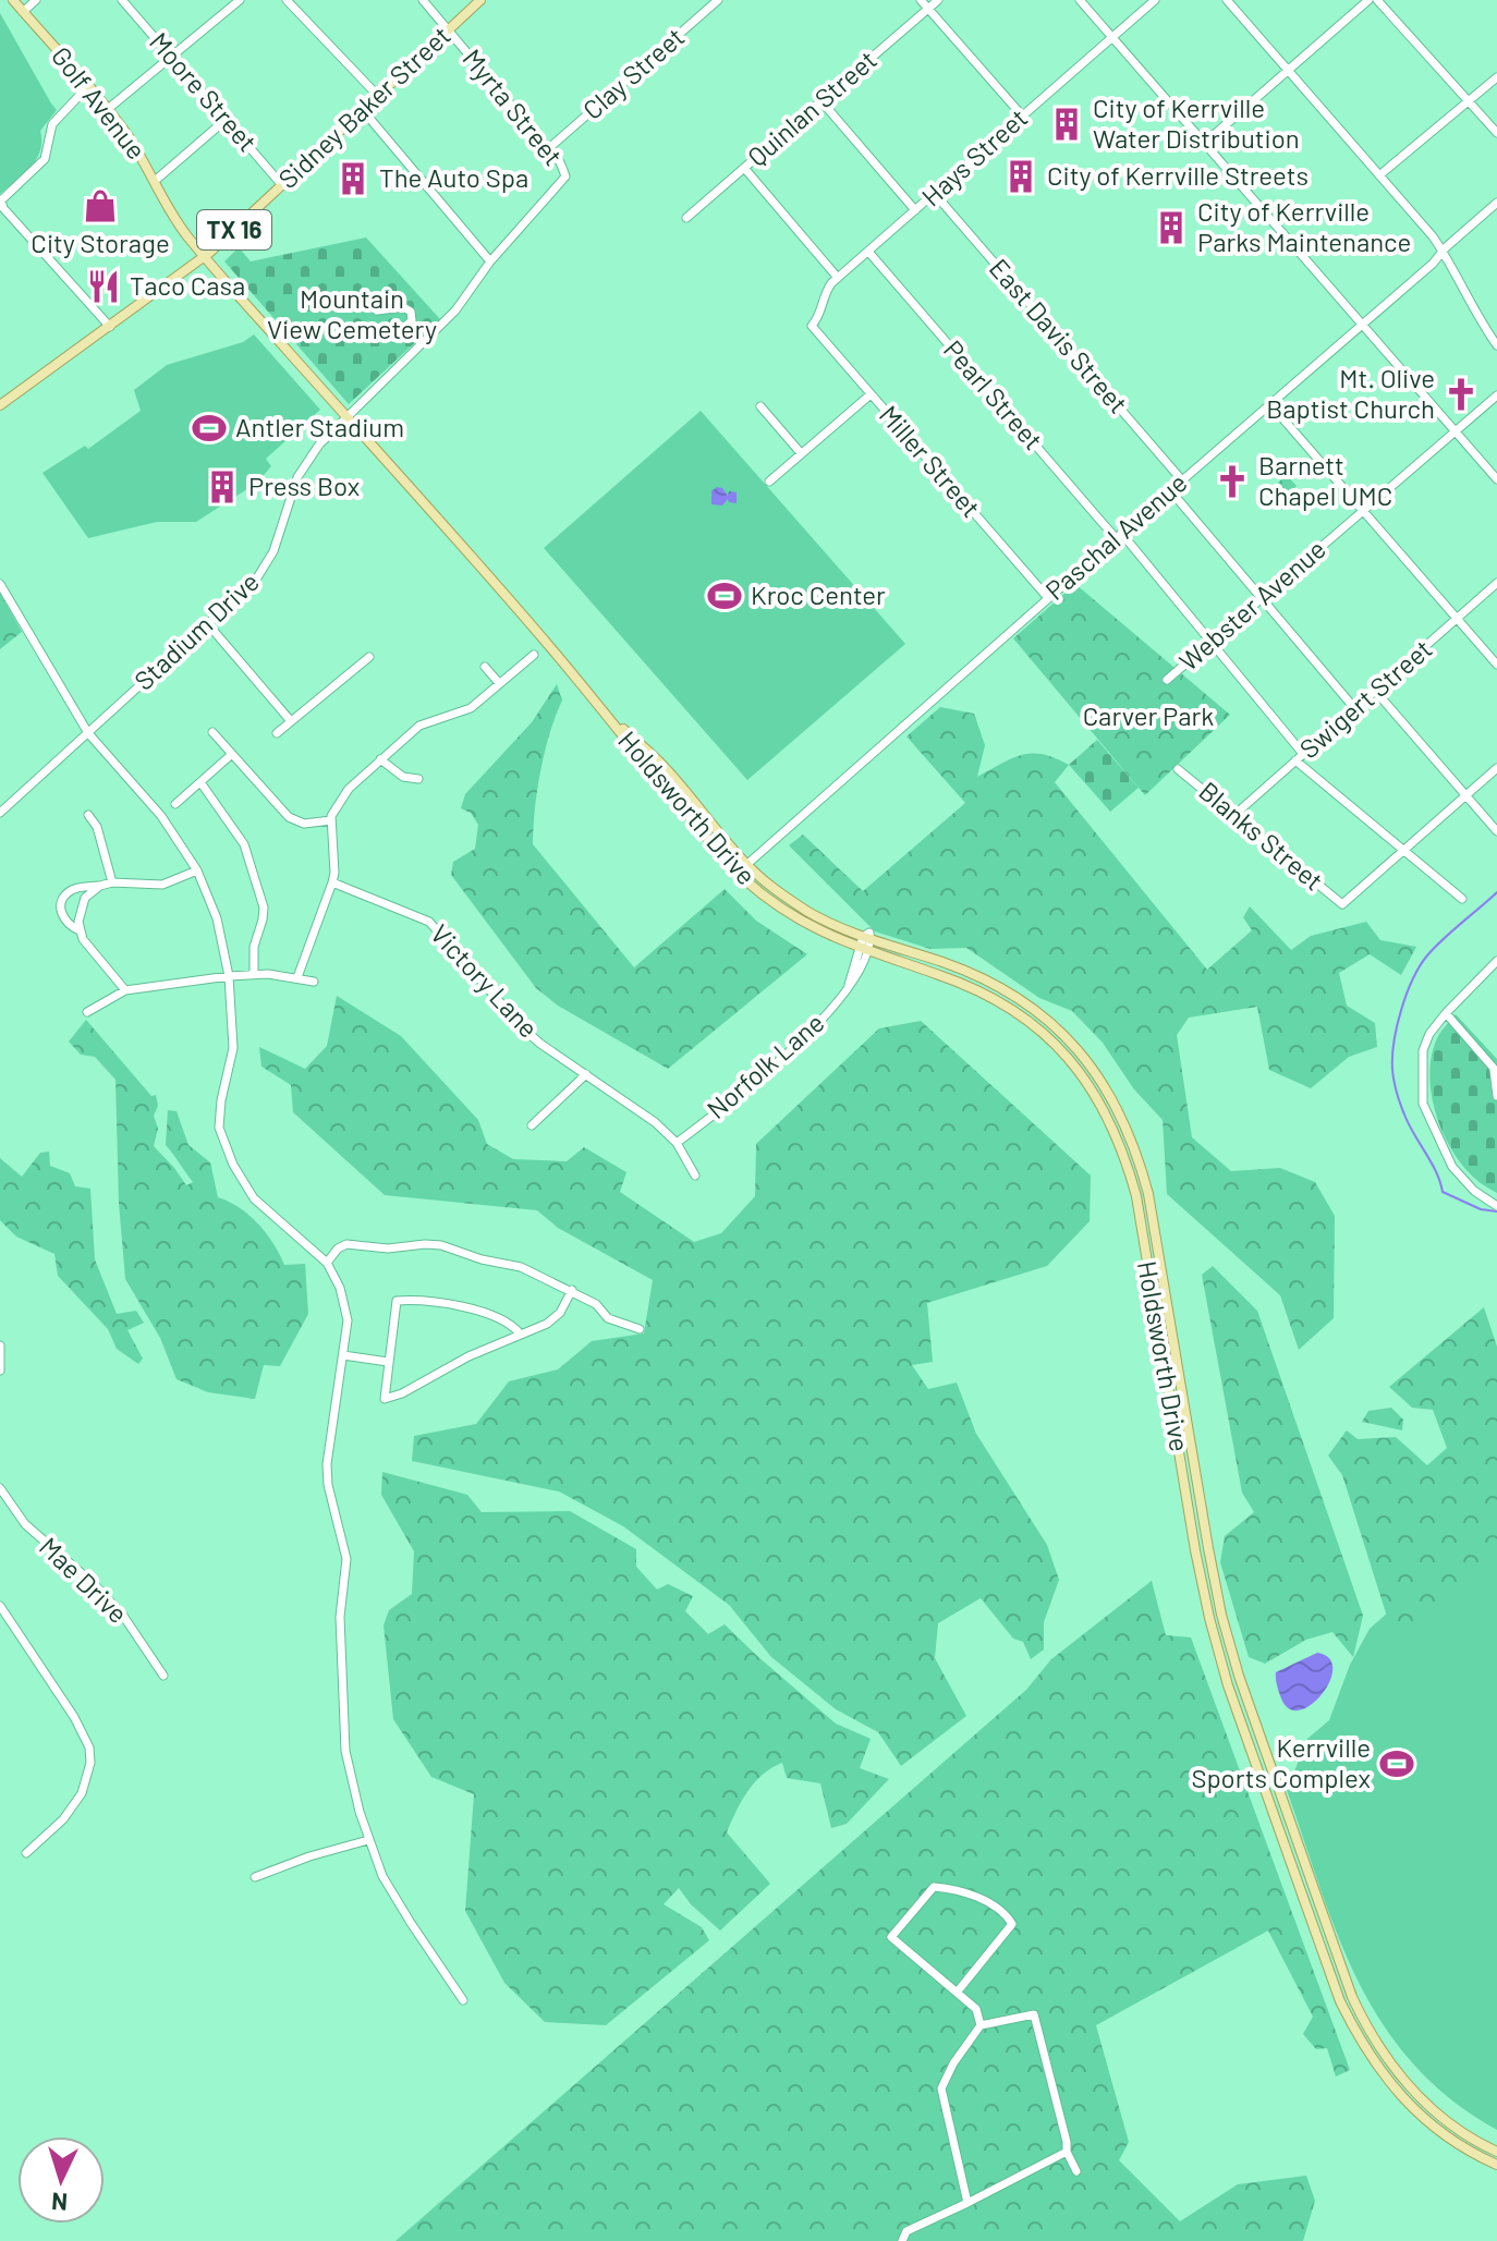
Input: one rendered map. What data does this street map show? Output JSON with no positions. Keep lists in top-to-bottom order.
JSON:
{
  "streets": {
    "main road": [
      "Golf Avenue",
      "Sidney Baker Street",
      "TX 16",
      "Holdsworth Drive"
    ],
    "street": [
      "Clay Street",
      "Moore Street",
      "Myrta Street",
      "Quinlan Street",
      "Hays Street",
      "East Davis Street",
      "Pearl Street",
      "Miller Street",
      "Paschal Avenue",
      "Webster Avenue",
      "Stadium Drive",
      "Swigert Street",
      "Blanks Street",
      "Victory Lane",
      "Norfolk Lane",
      "Mae Drive"
    ]
  },
  "crossings": [
    ["Clay Street", "Myrta Street"],
    ["Moore Street", "Sidney Baker Street"],
    ["Golf Avenue", "Sidney Baker Street"],
    ["Golf Avenue", "Holdsworth Drive"],
    ["Sidney Baker Street", "Myrta Street"],
    ["Sidney Baker Street", "Holdsworth Drive"],
    ["Myrta Street", "Stadium Drive"],
    ["Hays Street", "East Davis Street"],
    ["Hays Street", "Pearl Street"],
    ["Hays Street", "Miller Street"],
    ["East Davis Street", "Paschal Avenue"],
    ["Pearl Street", "Paschal Avenue"],
    ["Pearl Street", "Webster Avenue"],
    ["Pearl Street", "Swigert Street"],
    ["Pearl Street", "Blanks Street"],
    ["Miller Street", "Paschal Avenue"],
    ["Paschal Avenue", "Holdsworth Drive"],
    ["Stadium Drive", "Holdsworth Drive"],
    ["Swigert Street", "Blanks Street"],
    ["Holdsworth Drive", "Norfolk Lane"],
    ["Victory Lane", "Norfolk Lane"]
  ],
  "parks": ["Mountain View Cemetery", "Carver Park"],
  "places": {
    "building": [
      "City of Kerrville Water Distribution",
      "City of Kerrville Streets",
      "The Auto Spa",
      "City of Kerrville Parks Maintenance",
      "Press Box"
    ],
    "shop": ["City Storage"],
    "restaurant": ["Taco Casa"],
    "church": ["Mt. Olive Baptist Church", "Barnett Chapel UMC"],
    "sports": ["Antler Stadium", "Kroc Center", "Kerrville Sports Complex"]
  },
  "north": "bottom"
}
